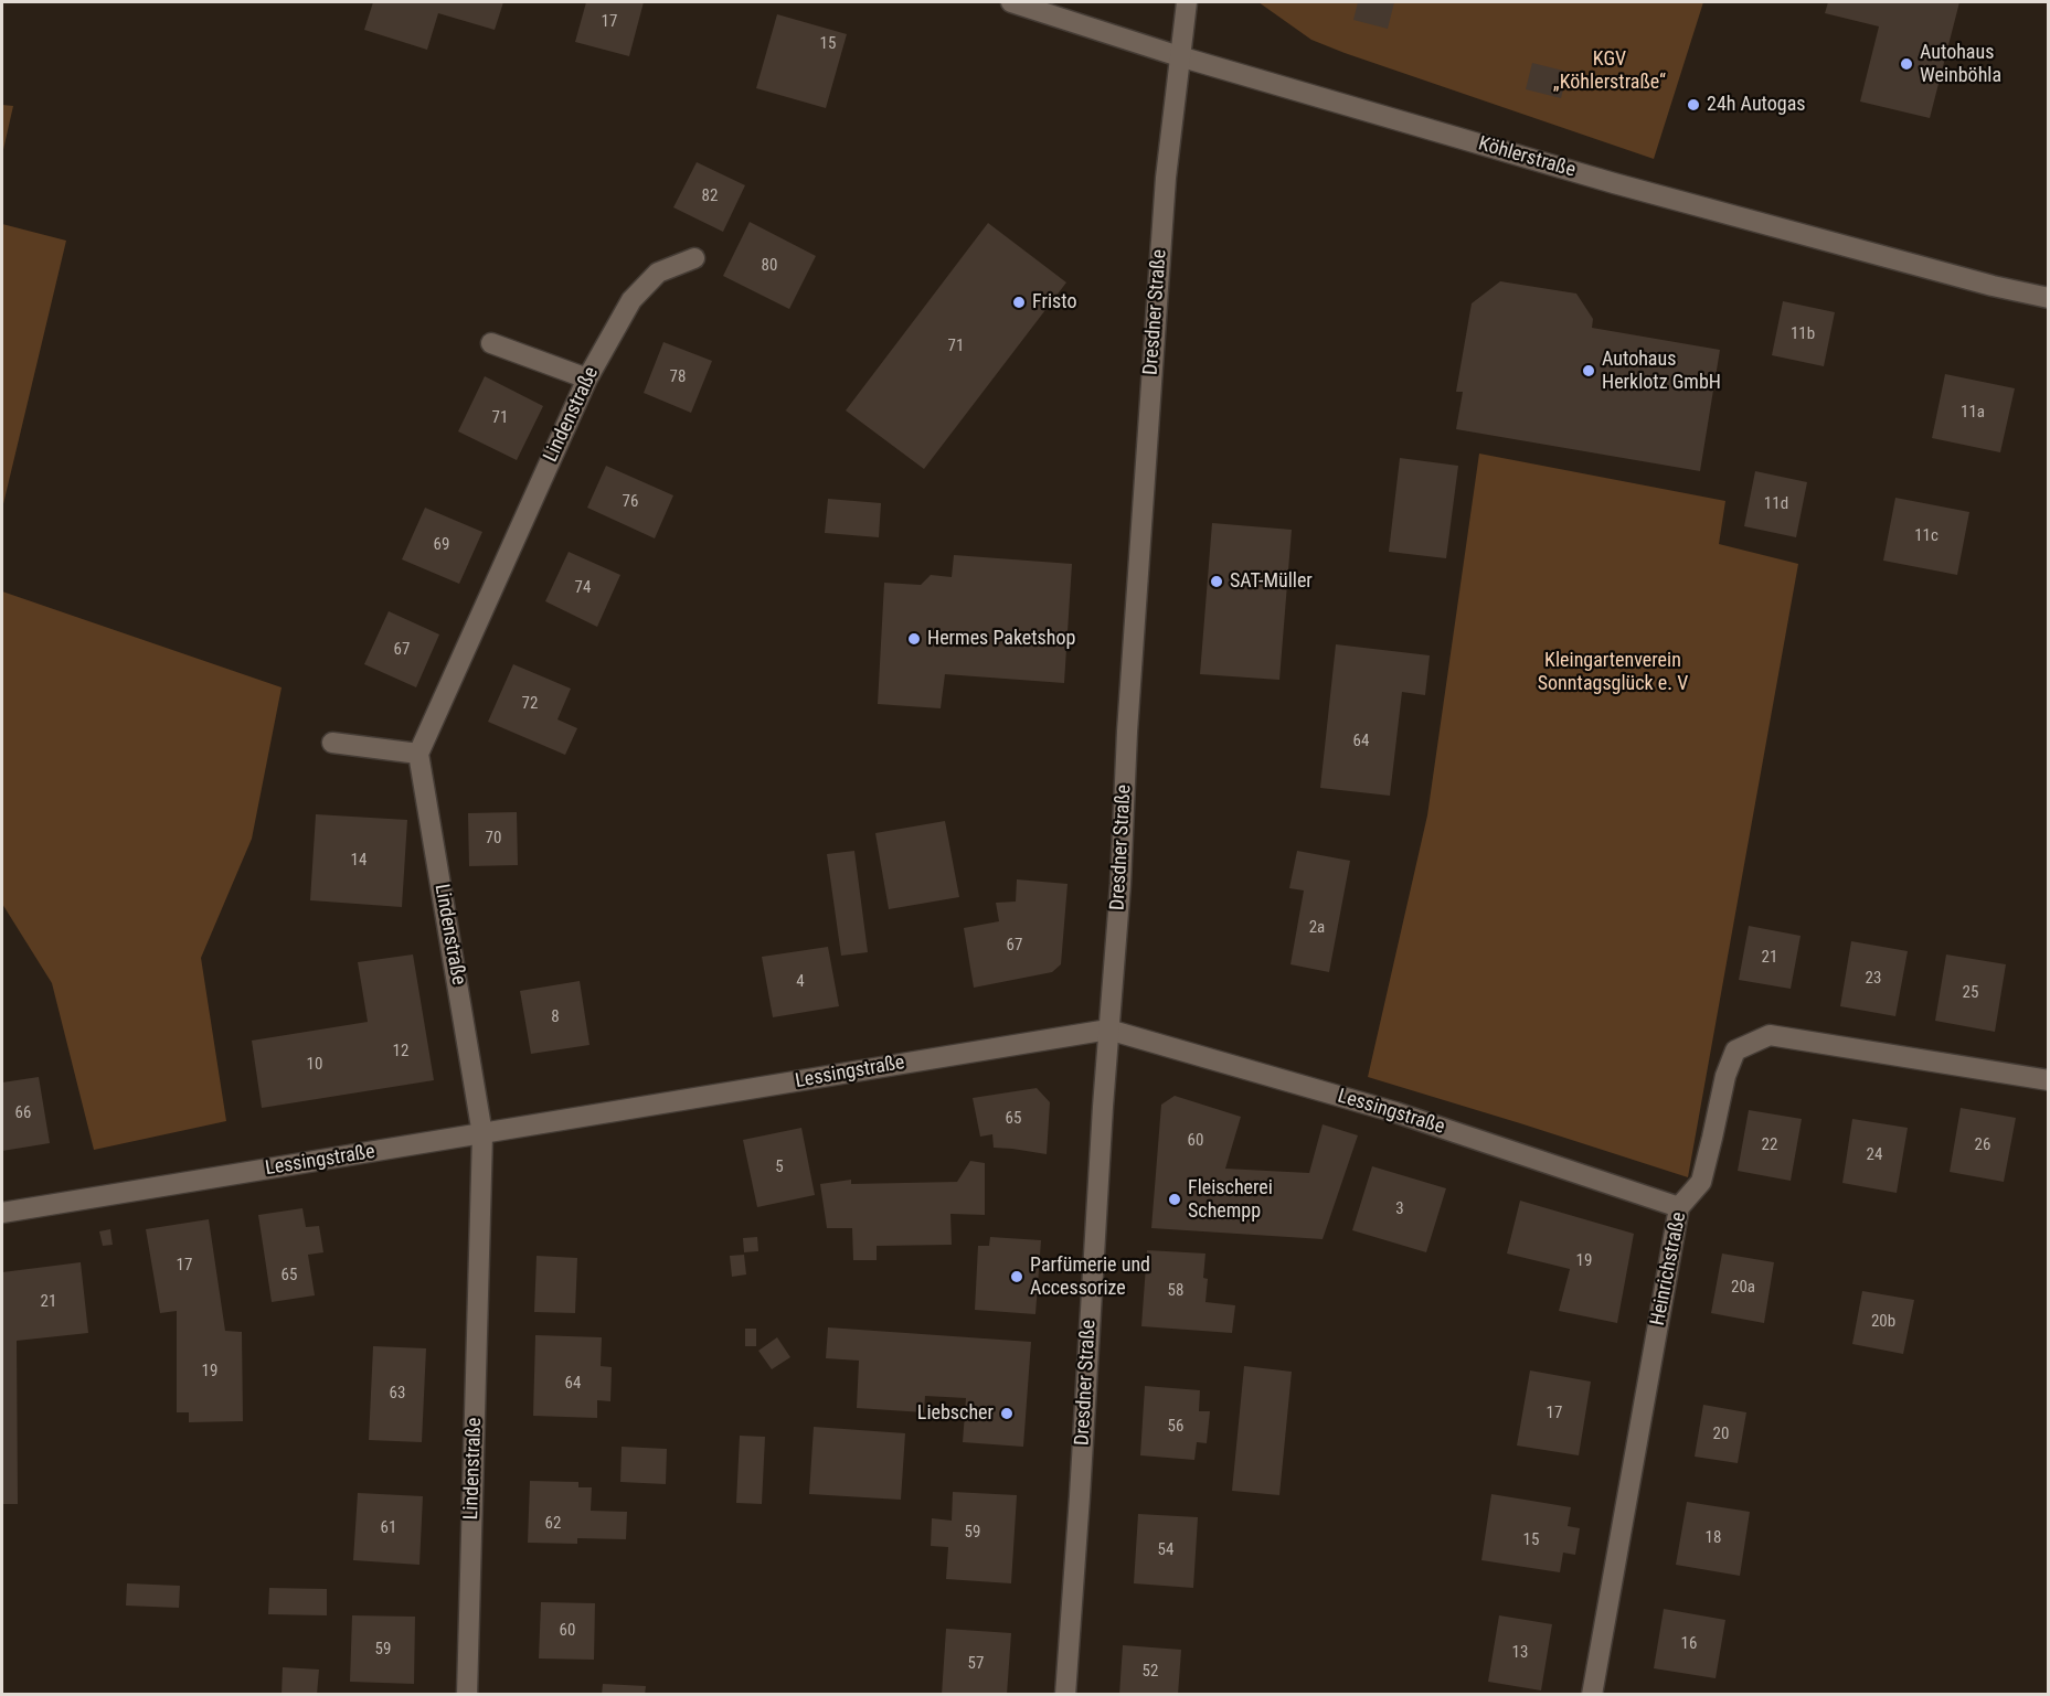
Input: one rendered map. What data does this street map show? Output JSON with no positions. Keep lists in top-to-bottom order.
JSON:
{
  "streets": {
    "street": [
      "Köhlerstraße",
      "Dresdner Straße",
      "Lindenstraße",
      "Lessingstraße",
      "Heinrichstraße"
    ]
  },
  "crossings": [
    ["Köhlerstraße", "Dresdner Straße"],
    ["Dresdner Straße", "Lessingstraße"],
    ["Lindenstraße", "Lessingstraße"],
    ["Lessingstraße", "Heinrichstraße"]
  ],
  "parks": ["KGV „Köhlerstraße“", "Kleingartenverein Sonntagsglück e. V"],
  "places": [
    "Autohaus Weinböhla",
    "24h Autogas",
    "Fristo",
    "Autohaus Herklotz GmbH",
    "SAT-Müller",
    "Hermes Paketshop",
    "Fleischerei Schempp",
    "Parfümerie und Accessorize",
    "Liebscher"
  ],
  "house_numbers": [
    "17",
    "15",
    "82",
    "80",
    "11b",
    "71",
    "78",
    "11a",
    "71",
    "76",
    "11d",
    "11c",
    "69",
    "74",
    "67",
    "72",
    "64",
    "70",
    "14",
    "2a",
    "67",
    "21",
    "23",
    "4",
    "25",
    "8",
    "12",
    "10",
    "66",
    "65",
    "60",
    "22",
    "26",
    "24",
    "5",
    "3",
    "19",
    "17",
    "65",
    "20a",
    "58",
    "21",
    "20b",
    "19",
    "64",
    "63",
    "17",
    "56",
    "20",
    "62",
    "61",
    "59",
    "18",
    "15",
    "54",
    "60",
    "16",
    "59",
    "13",
    "57",
    "52"
  ]
}
